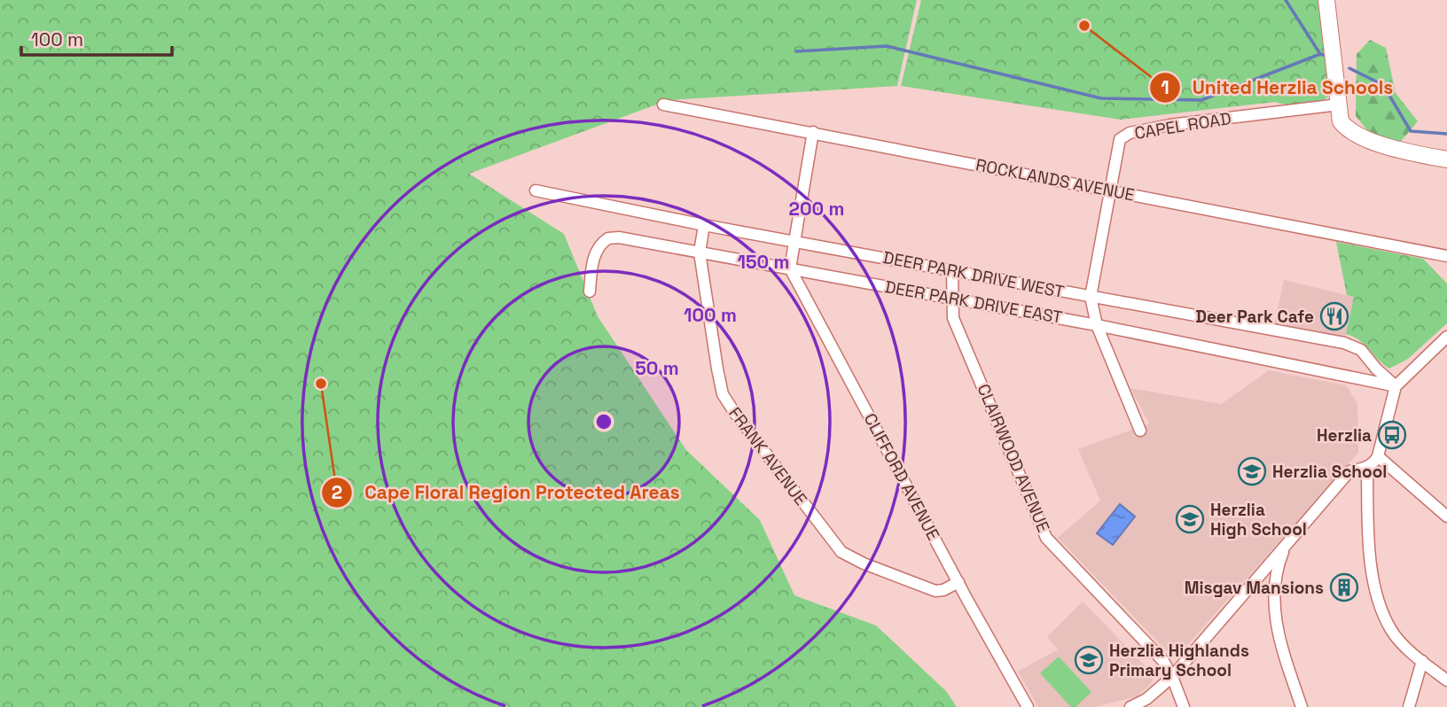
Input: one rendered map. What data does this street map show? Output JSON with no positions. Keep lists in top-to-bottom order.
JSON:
{
  "streets": {
    "street": [
      "CAPEL ROAD",
      "ROCKLANDS AVENUE",
      "DEER PARK DRIVE WEST",
      "DEER PARK DRIVE EAST",
      "FRANK AVENUE",
      "CLAIRWOOD AVENUE",
      "CLIFFORD AVENUE"
    ]
  },
  "crossings": [
    ["CAPEL ROAD", "ROCKLANDS AVENUE"],
    ["DEER PARK DRIVE WEST", "FRANK AVENUE"],
    ["DEER PARK DRIVE WEST", "CLAIRWOOD AVENUE"],
    ["DEER PARK DRIVE EAST", "FRANK AVENUE"],
    ["DEER PARK DRIVE EAST", "CLAIRWOOD AVENUE"],
    ["DEER PARK DRIVE EAST", "CLIFFORD AVENUE"],
    ["FRANK AVENUE", "CLIFFORD AVENUE"]
  ],
  "places": {
    "other": ["United Herzlia Schools", "Cape Floral Region Protected Areas"],
    "restaurant": ["Deer Park Cafe"],
    "bus stop": ["Herzlia"],
    "school or university": ["Herzlia School", "Herzlia High School", "Herzlia Highlands Primary School"],
    "building": ["Misgav Mansions"]
  },
  "scale_bar": "100 m",
  "rings": [
    "200 m",
    "150 m",
    "100 m",
    "50 m"
  ]
}
